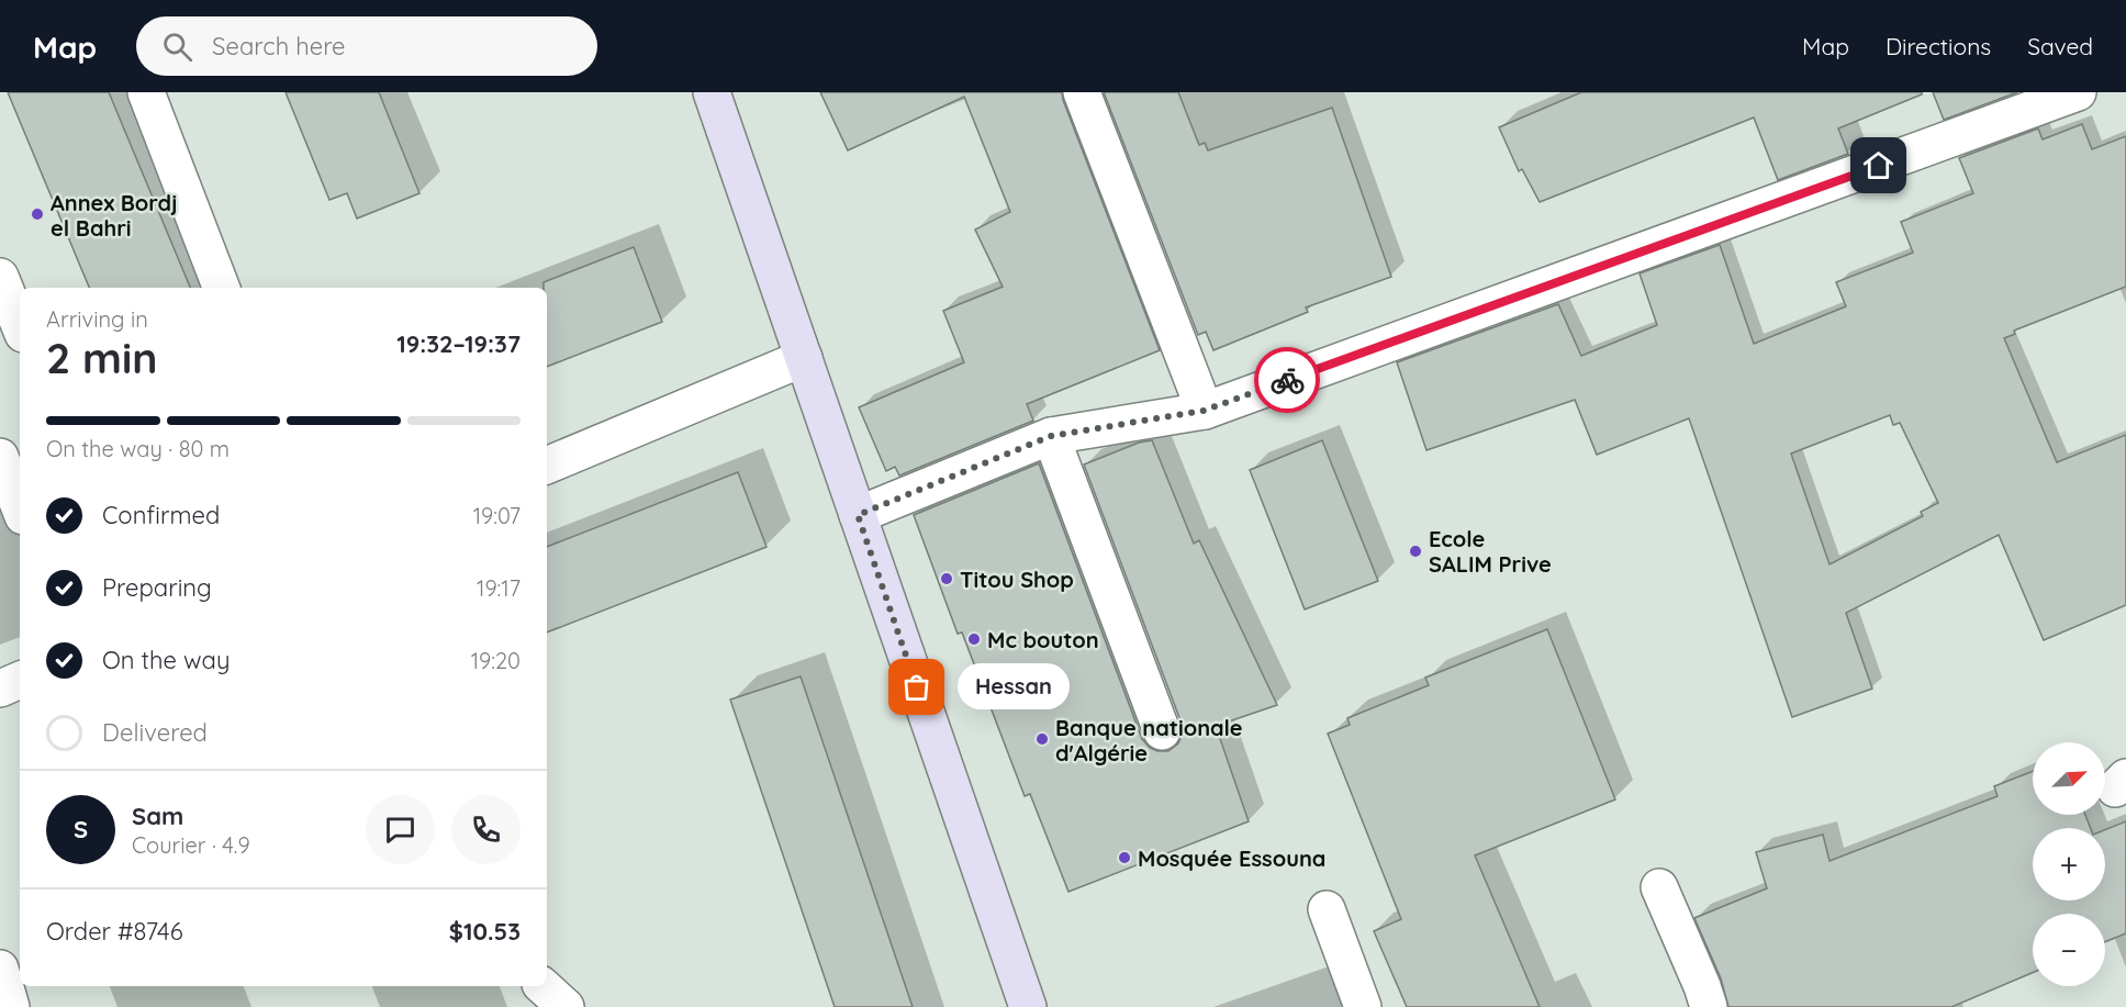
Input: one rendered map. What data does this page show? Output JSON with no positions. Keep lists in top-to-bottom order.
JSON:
{
  "places": [
    "Annex Bordj el Bahri",
    "Ecole SALIM Prive",
    "Titou Shop",
    "Mc bouton",
    "Hessan",
    "Banque nationale d'Algérie",
    "Mosquée Essouna"
  ],
  "north": "top right",
  "page": {
    "header": "Map",
    "search": "Search here",
    "nav": ["Map", "Directions", "Saved"],
    "heading": ["2 min", "Arriving in", "19:32–19:37"],
    "panel": [
      "Sam",
      "Courier · 4.9",
      "Order #8746",
      "$10.53"
    ],
    "bar": "On the way · 80 m",
    "list": [
      ["Confirmed", "19:07"],
      ["Preparing", "19:17"],
      ["On the way", "19:20"],
      "Delivered"
    ],
    "bubble": "Hessan",
    "map_buttons": ["+", "−"],
    "round": "S"
  }
}
